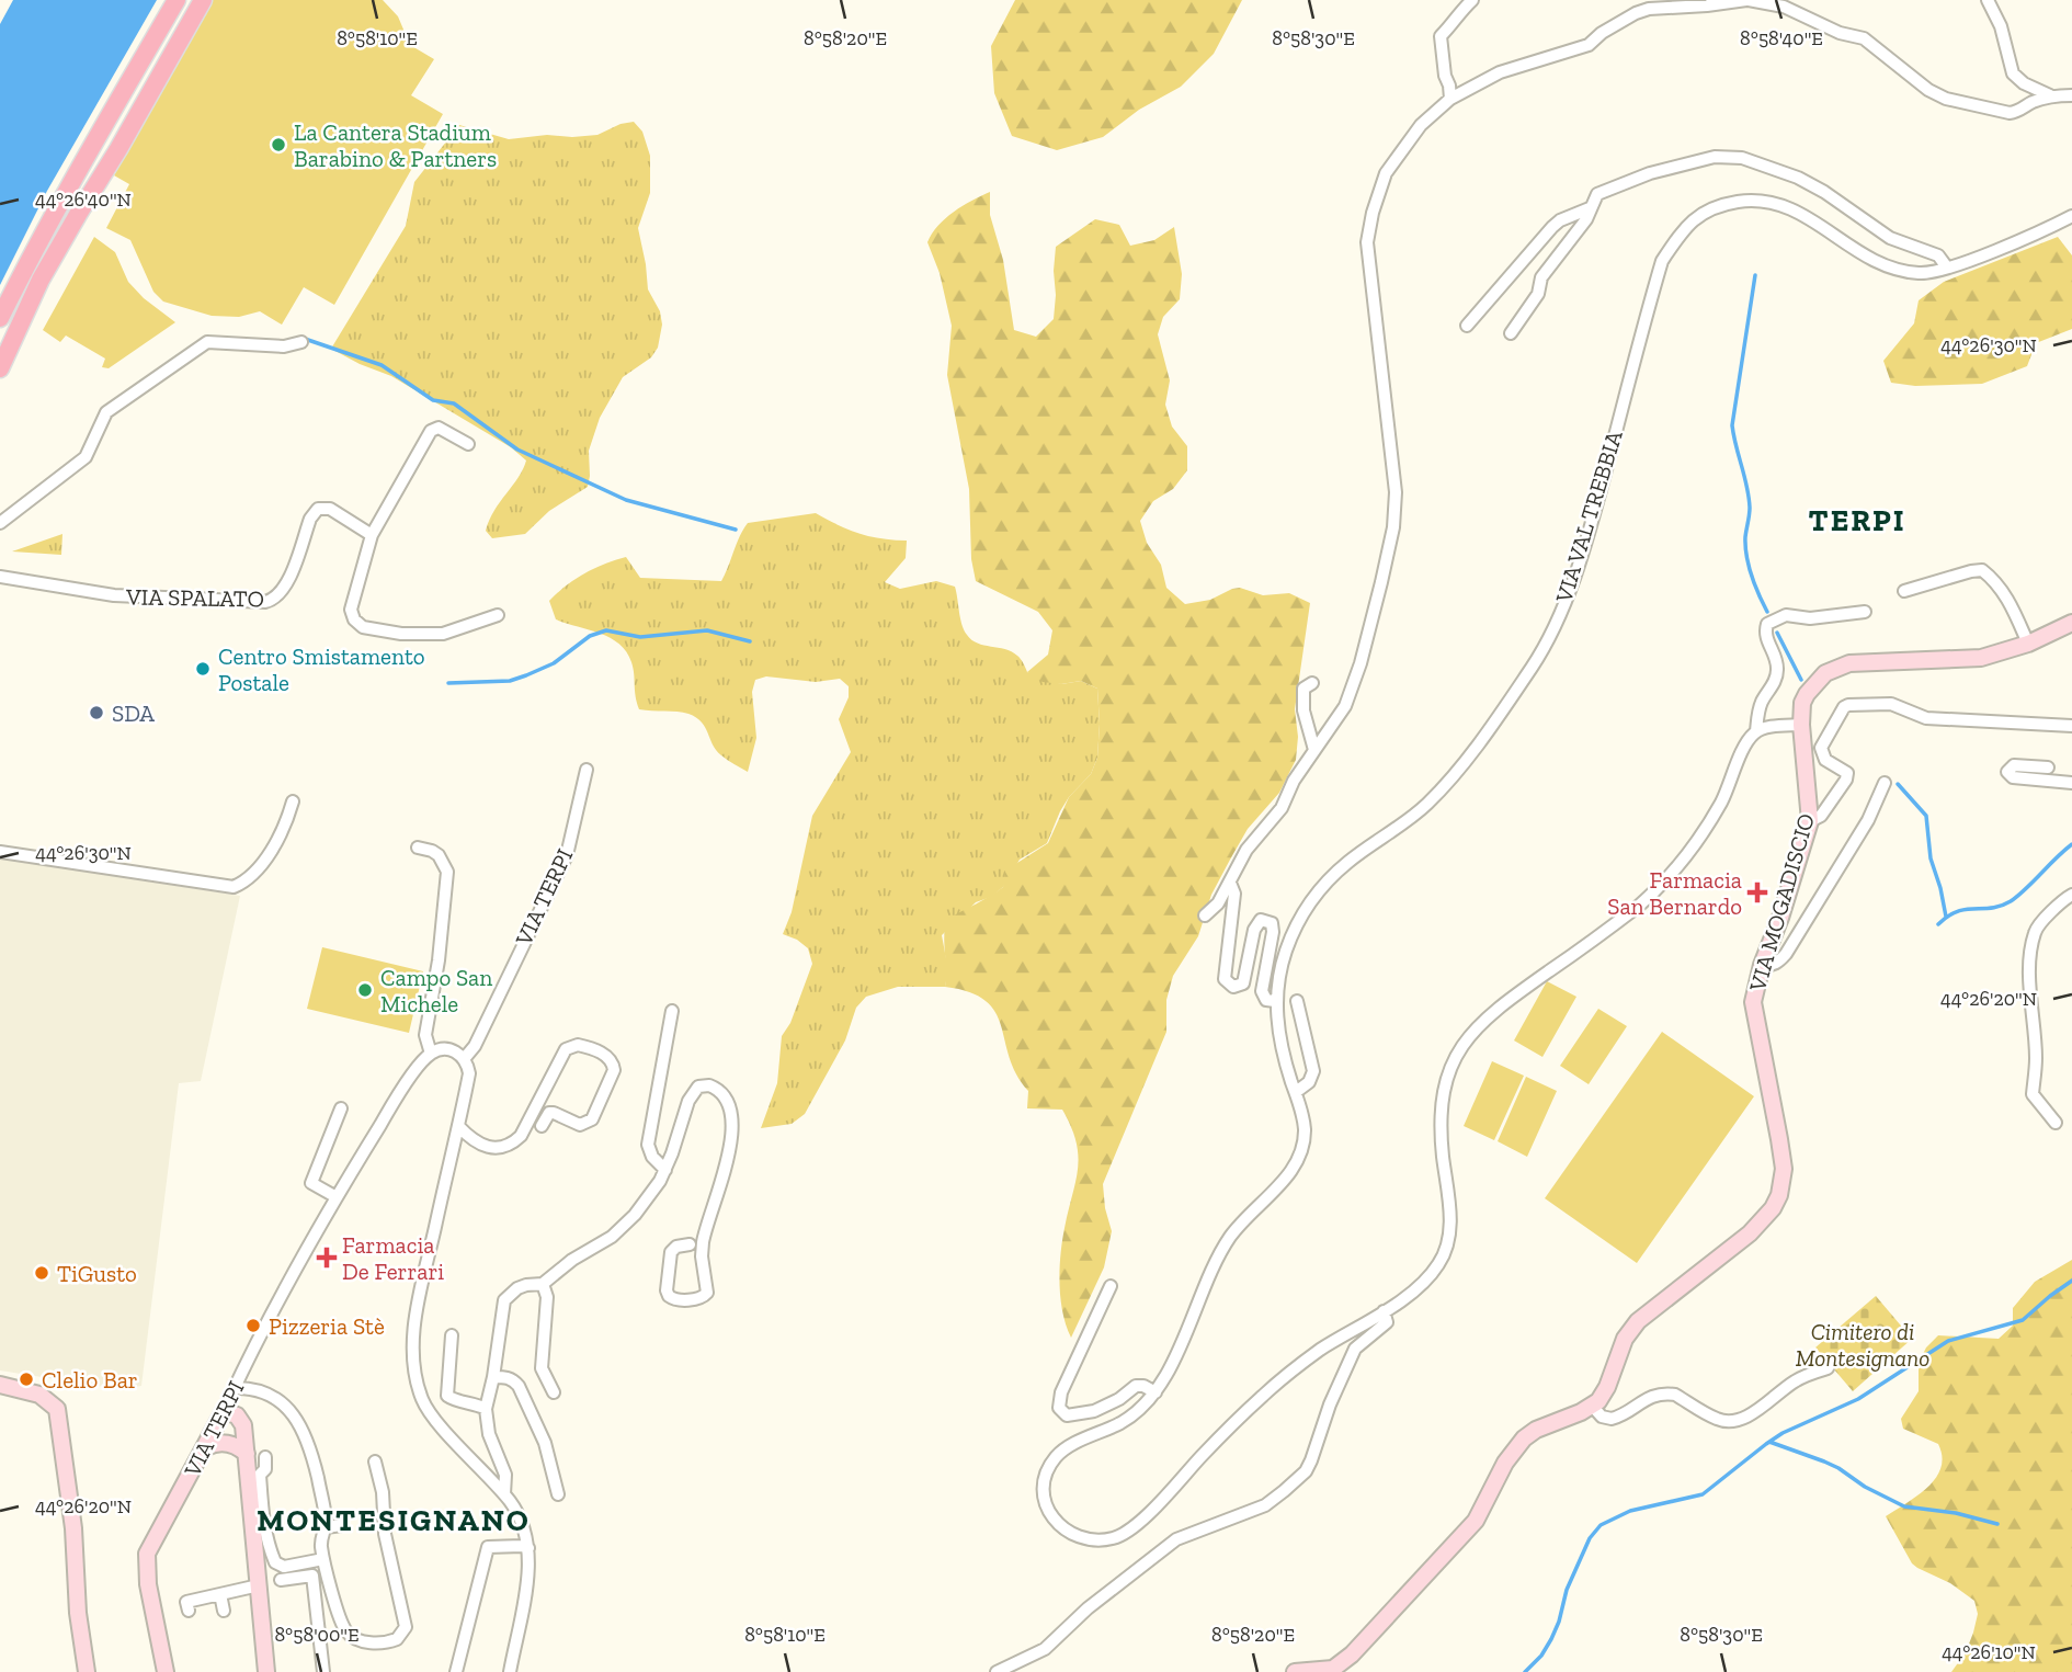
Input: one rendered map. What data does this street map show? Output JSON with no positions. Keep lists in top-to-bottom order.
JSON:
{
  "streets": {
    "street": [
      "VIA VAL TREBBIA",
      "VIA SPALATO",
      "VIA TERPI",
      "VIA MOGADISCIO"
    ]
  },
  "districts": ["TERPI", "MONTESIGNANO"],
  "parks": ["Cimitero di Montesignano"],
  "places": {
    "other": [
      "La Cantera Stadium Barabino & Partners",
      "Centro Smistamento Postale",
      "SDA",
      "Campo San Michele",
      "TiGusto",
      "Pizzeria Stè",
      "Clelio Bar"
    ],
    "health": ["Farmacia San Bernardo", "Farmacia De Ferrari"]
  },
  "coordinates": [
    "8°58'10\"E",
    "8°58'20\"E",
    "8°58'30\"E",
    "8°58'40\"E",
    "44°26'40\"N",
    "44°26'30\"N",
    "44°26'20\"N",
    "8°58'00\"E",
    "44°26'10\"N"
  ]
}
